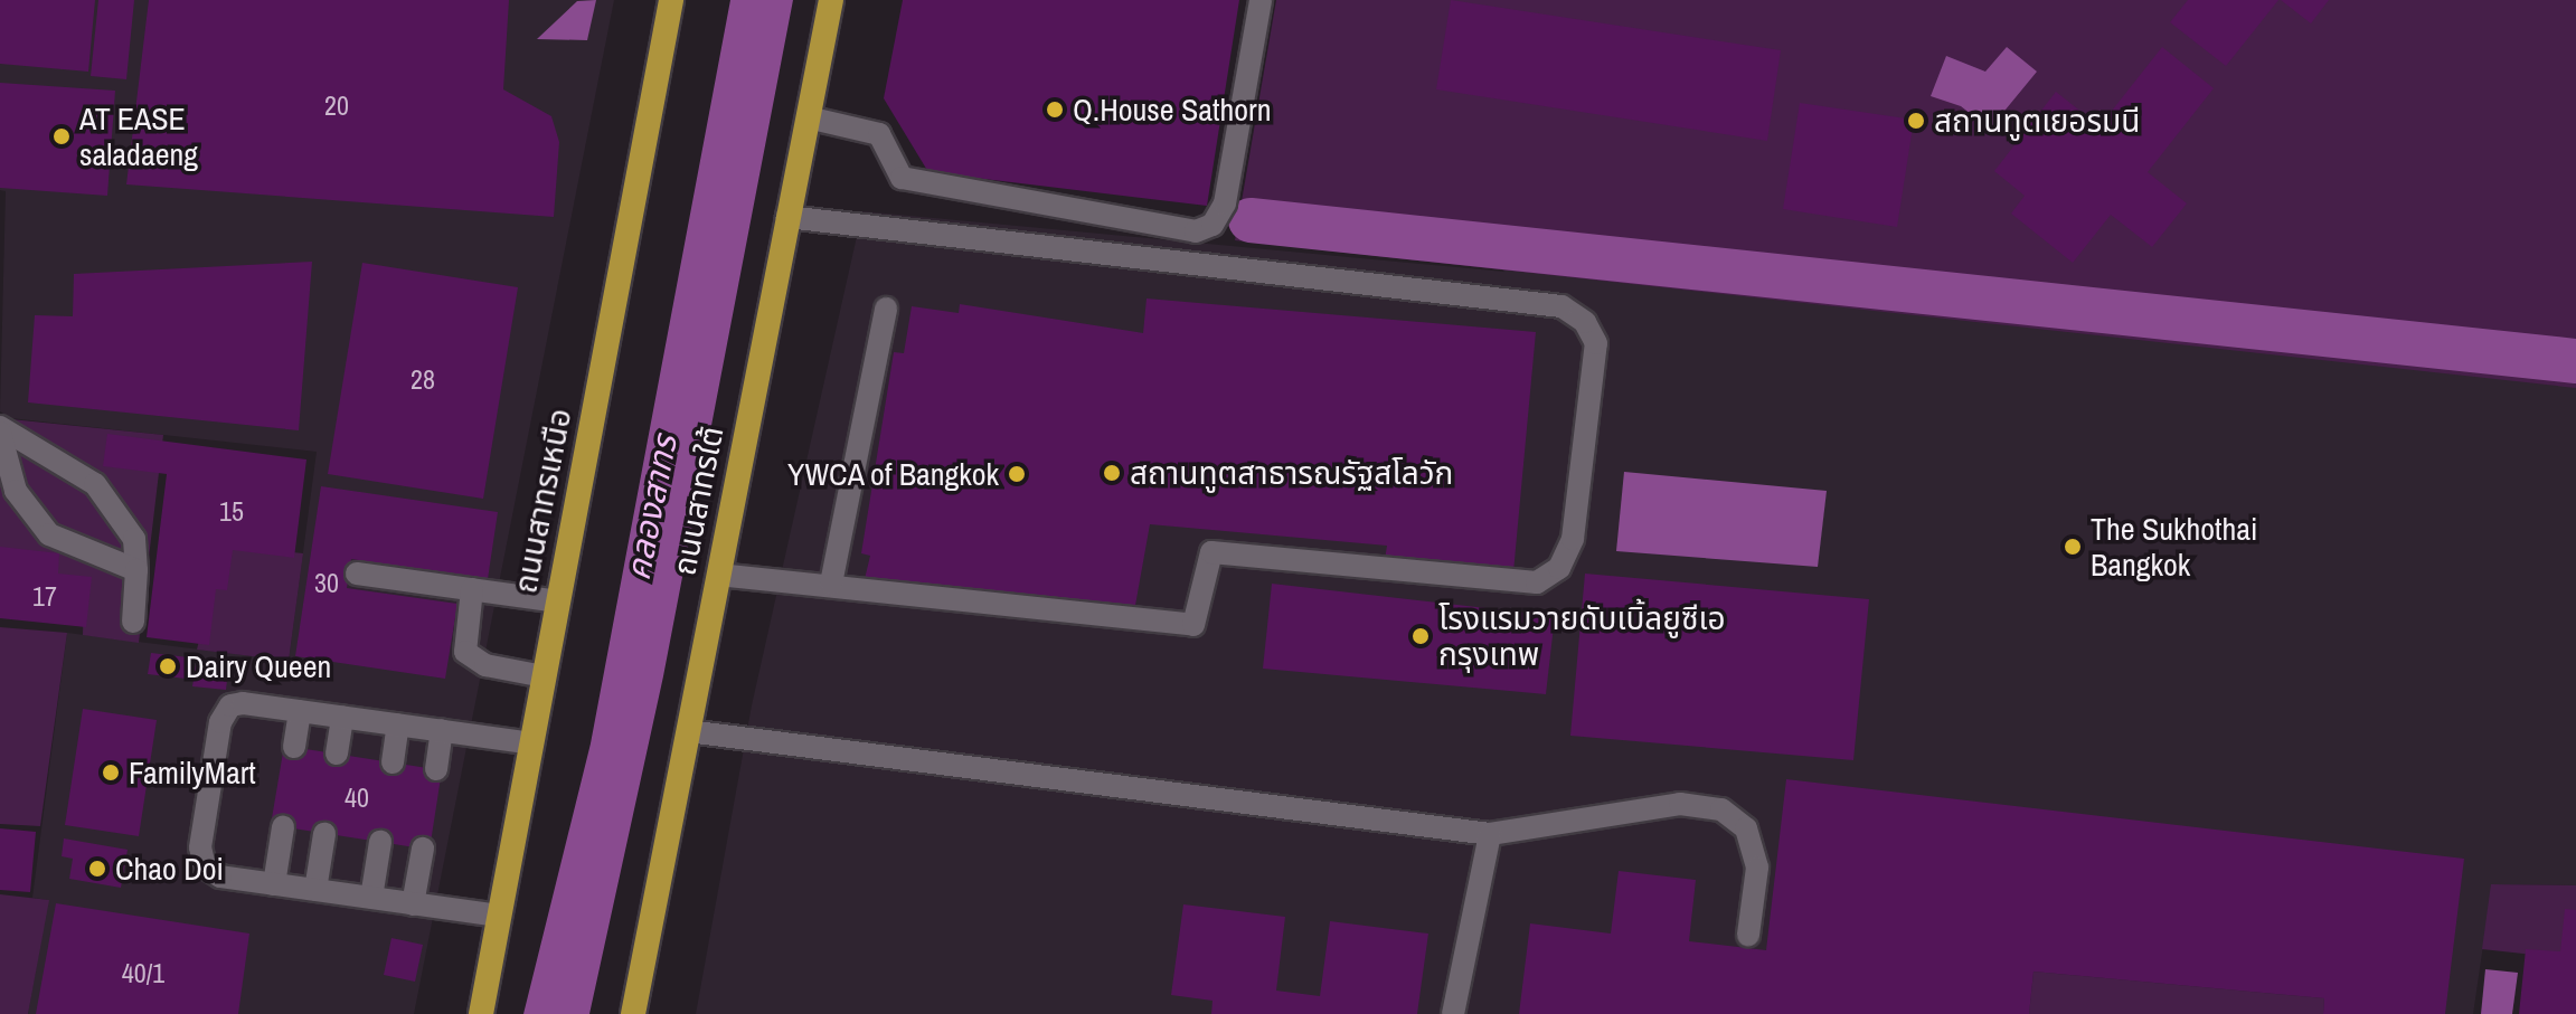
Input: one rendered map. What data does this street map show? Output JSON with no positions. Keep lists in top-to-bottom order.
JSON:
{
  "streets": {
    "main road": ["ถนนสาทรเหนือ", "ถนนสาทรใต้"]
  },
  "water": ["คลองสาทร"],
  "places": [
    "Q.House Sathorn",
    "สถานทูตเยอรมนี",
    "AT EASE saladaeng",
    "สถานทูตสาธารณรัฐสโลวัก",
    "YWCA of Bangkok",
    "The Sukhothai Bangkok",
    "โรงแรมวายดับเบิ้ลยูซีเอ กรุงเทพ",
    "Dairy Queen",
    "FamilyMart",
    "Chao Doi"
  ],
  "house_numbers": [
    "20",
    "28",
    "15",
    "30",
    "17",
    "40",
    "40/1"
  ]
}
